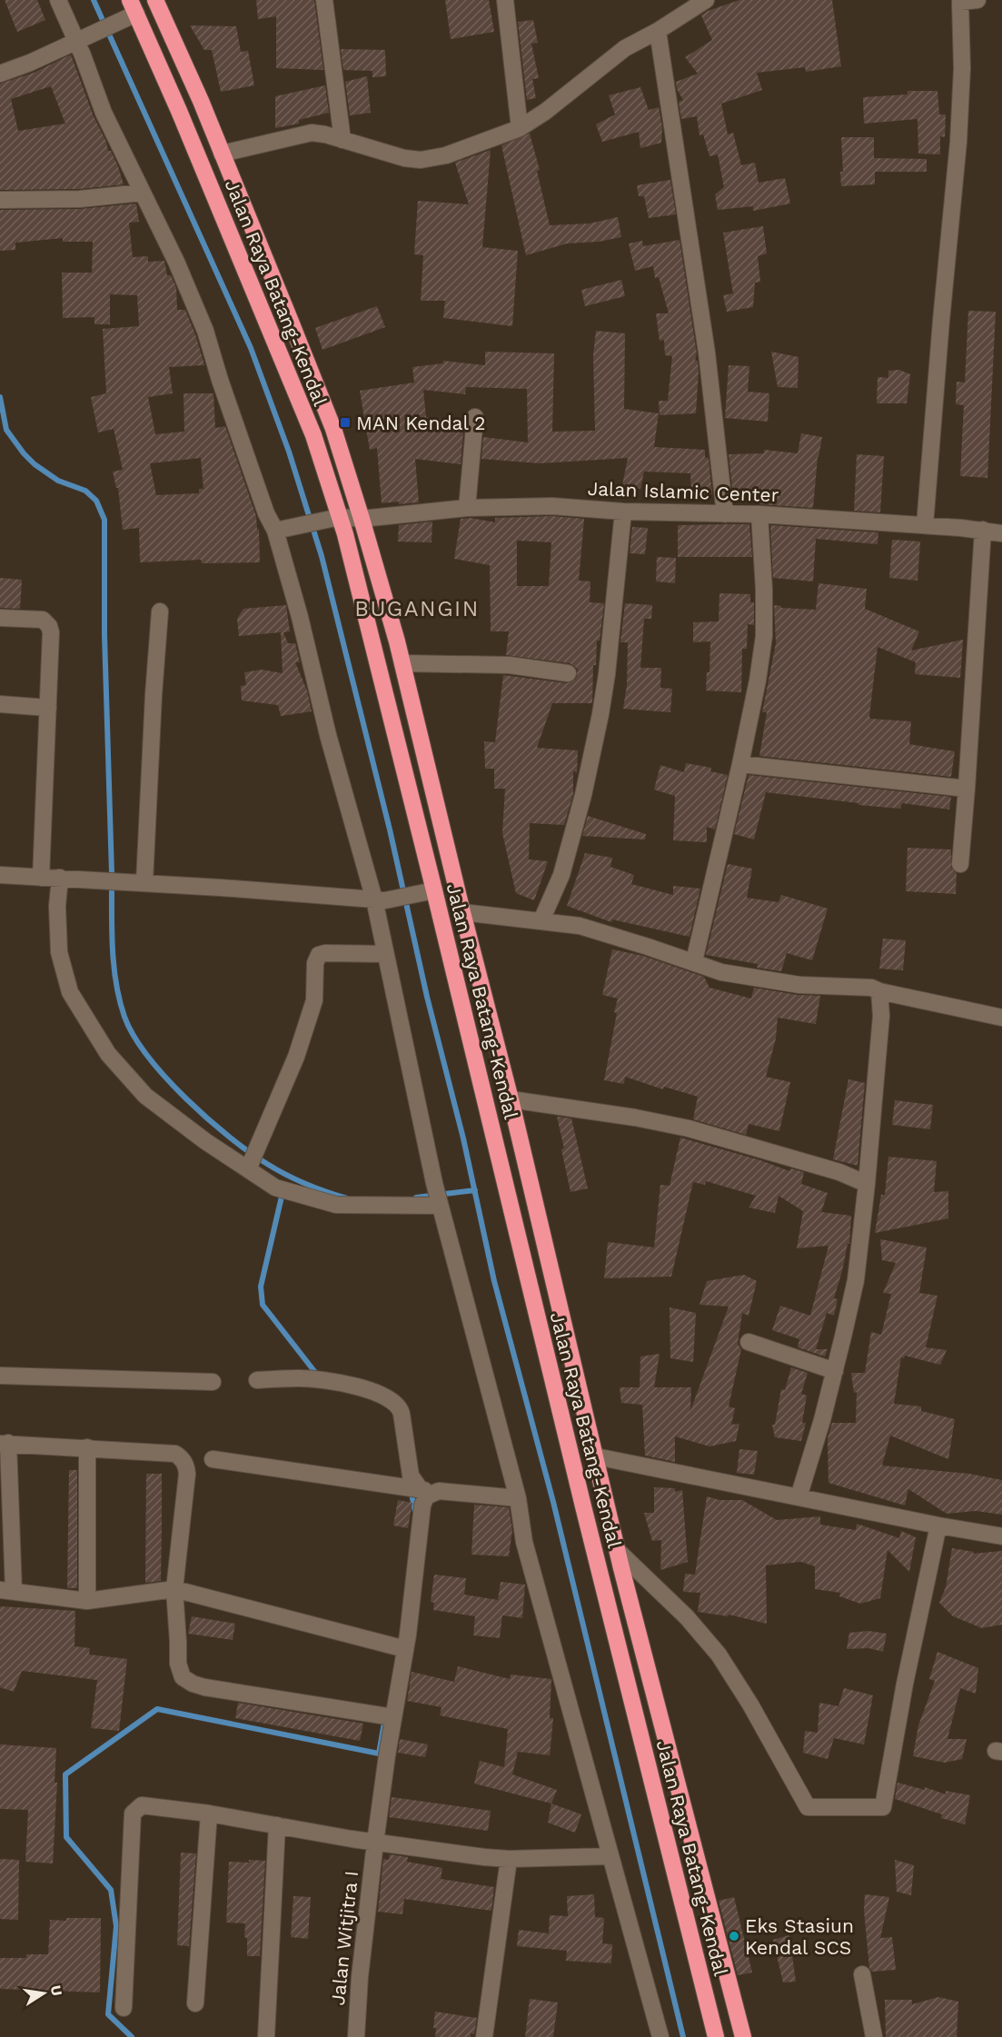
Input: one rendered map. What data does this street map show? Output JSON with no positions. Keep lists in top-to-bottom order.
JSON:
{
  "streets": {
    "highway": ["Jalan Raya Batang-Kendal"],
    "street": ["Jalan Islamic Center", "Jalan Witjitra I"]
  },
  "crossings": [
    ["Jalan Raya Batang-Kendal", "Jalan Islamic Center"]
  ],
  "districts": ["BUGANGIN"],
  "places": {
    "transit": ["MAN Kendal 2"],
    "other": ["Eks Stasiun Kendal SCS"]
  },
  "north": "right"
}
